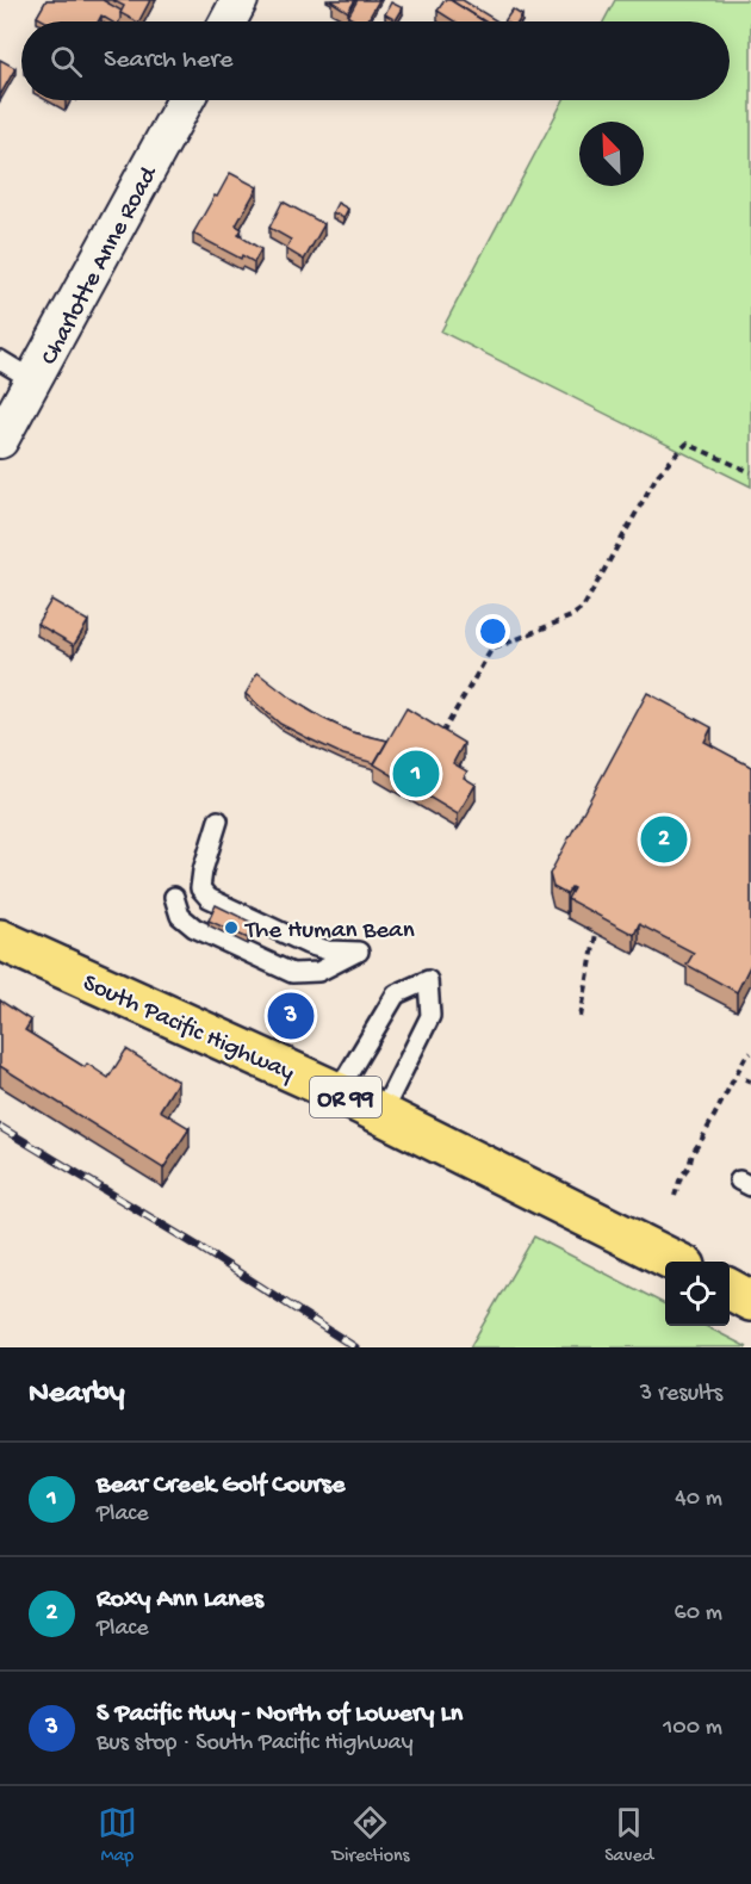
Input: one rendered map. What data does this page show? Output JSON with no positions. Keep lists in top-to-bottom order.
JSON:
{
  "streets": {
    "main road": ["South Pacific Highway", "OR 99"],
    "street": ["Charlotte Anne Road"]
  },
  "places": ["The Human Bean"],
  "north": "top left",
  "page": {
    "search": "Search here",
    "pins": ["1", "2", "3"],
    "heading": ["Nearby", "3 results"],
    "list": [
      {
        "mark": "1",
        "name": "Bear Creek Golf Course",
        "note": "Place",
        "value": "40 m"
      },
      {
        "mark": "2",
        "name": "Roxy Ann Lanes",
        "note": "Place",
        "value": "60 m"
      },
      {
        "mark": "3",
        "name": "S Pacific Hwy - North of Lowery Ln",
        "note": "Bus stop · South Pacific Highway",
        "value": "100 m"
      }
    ],
    "nav": ["Map", "Directions", "Saved"]
  }
}
